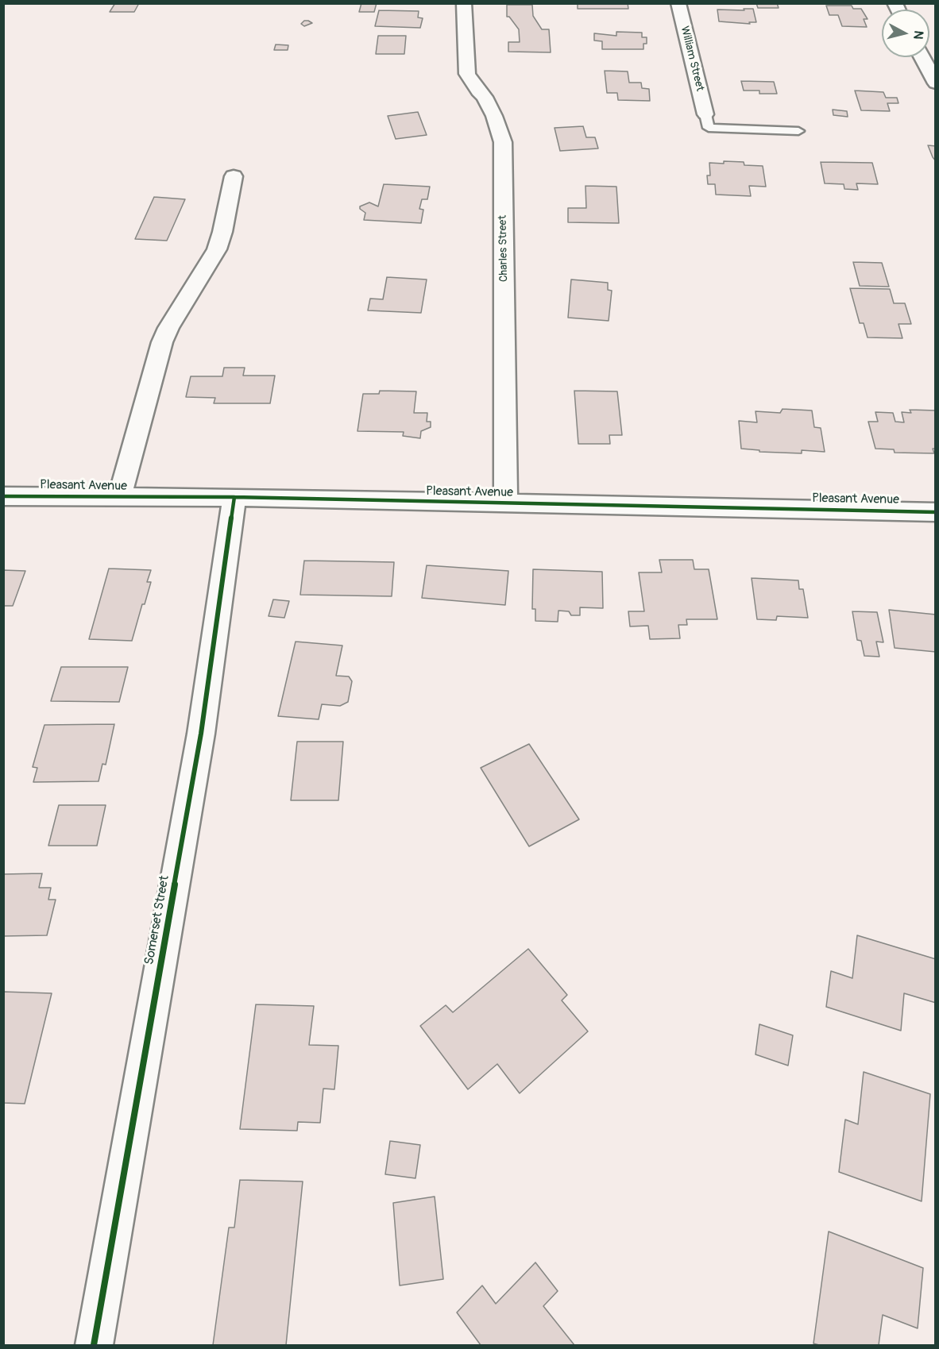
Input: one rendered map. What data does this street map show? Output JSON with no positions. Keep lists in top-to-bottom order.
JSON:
{
  "streets": {
    "street": [
      "William Street",
      "Charles Street",
      "Pleasant Avenue",
      "Somerset Street"
    ]
  },
  "crossings": [
    ["Charles Street", "Pleasant Avenue"],
    ["Pleasant Avenue", "Somerset Street"]
  ],
  "north": "right"
}
